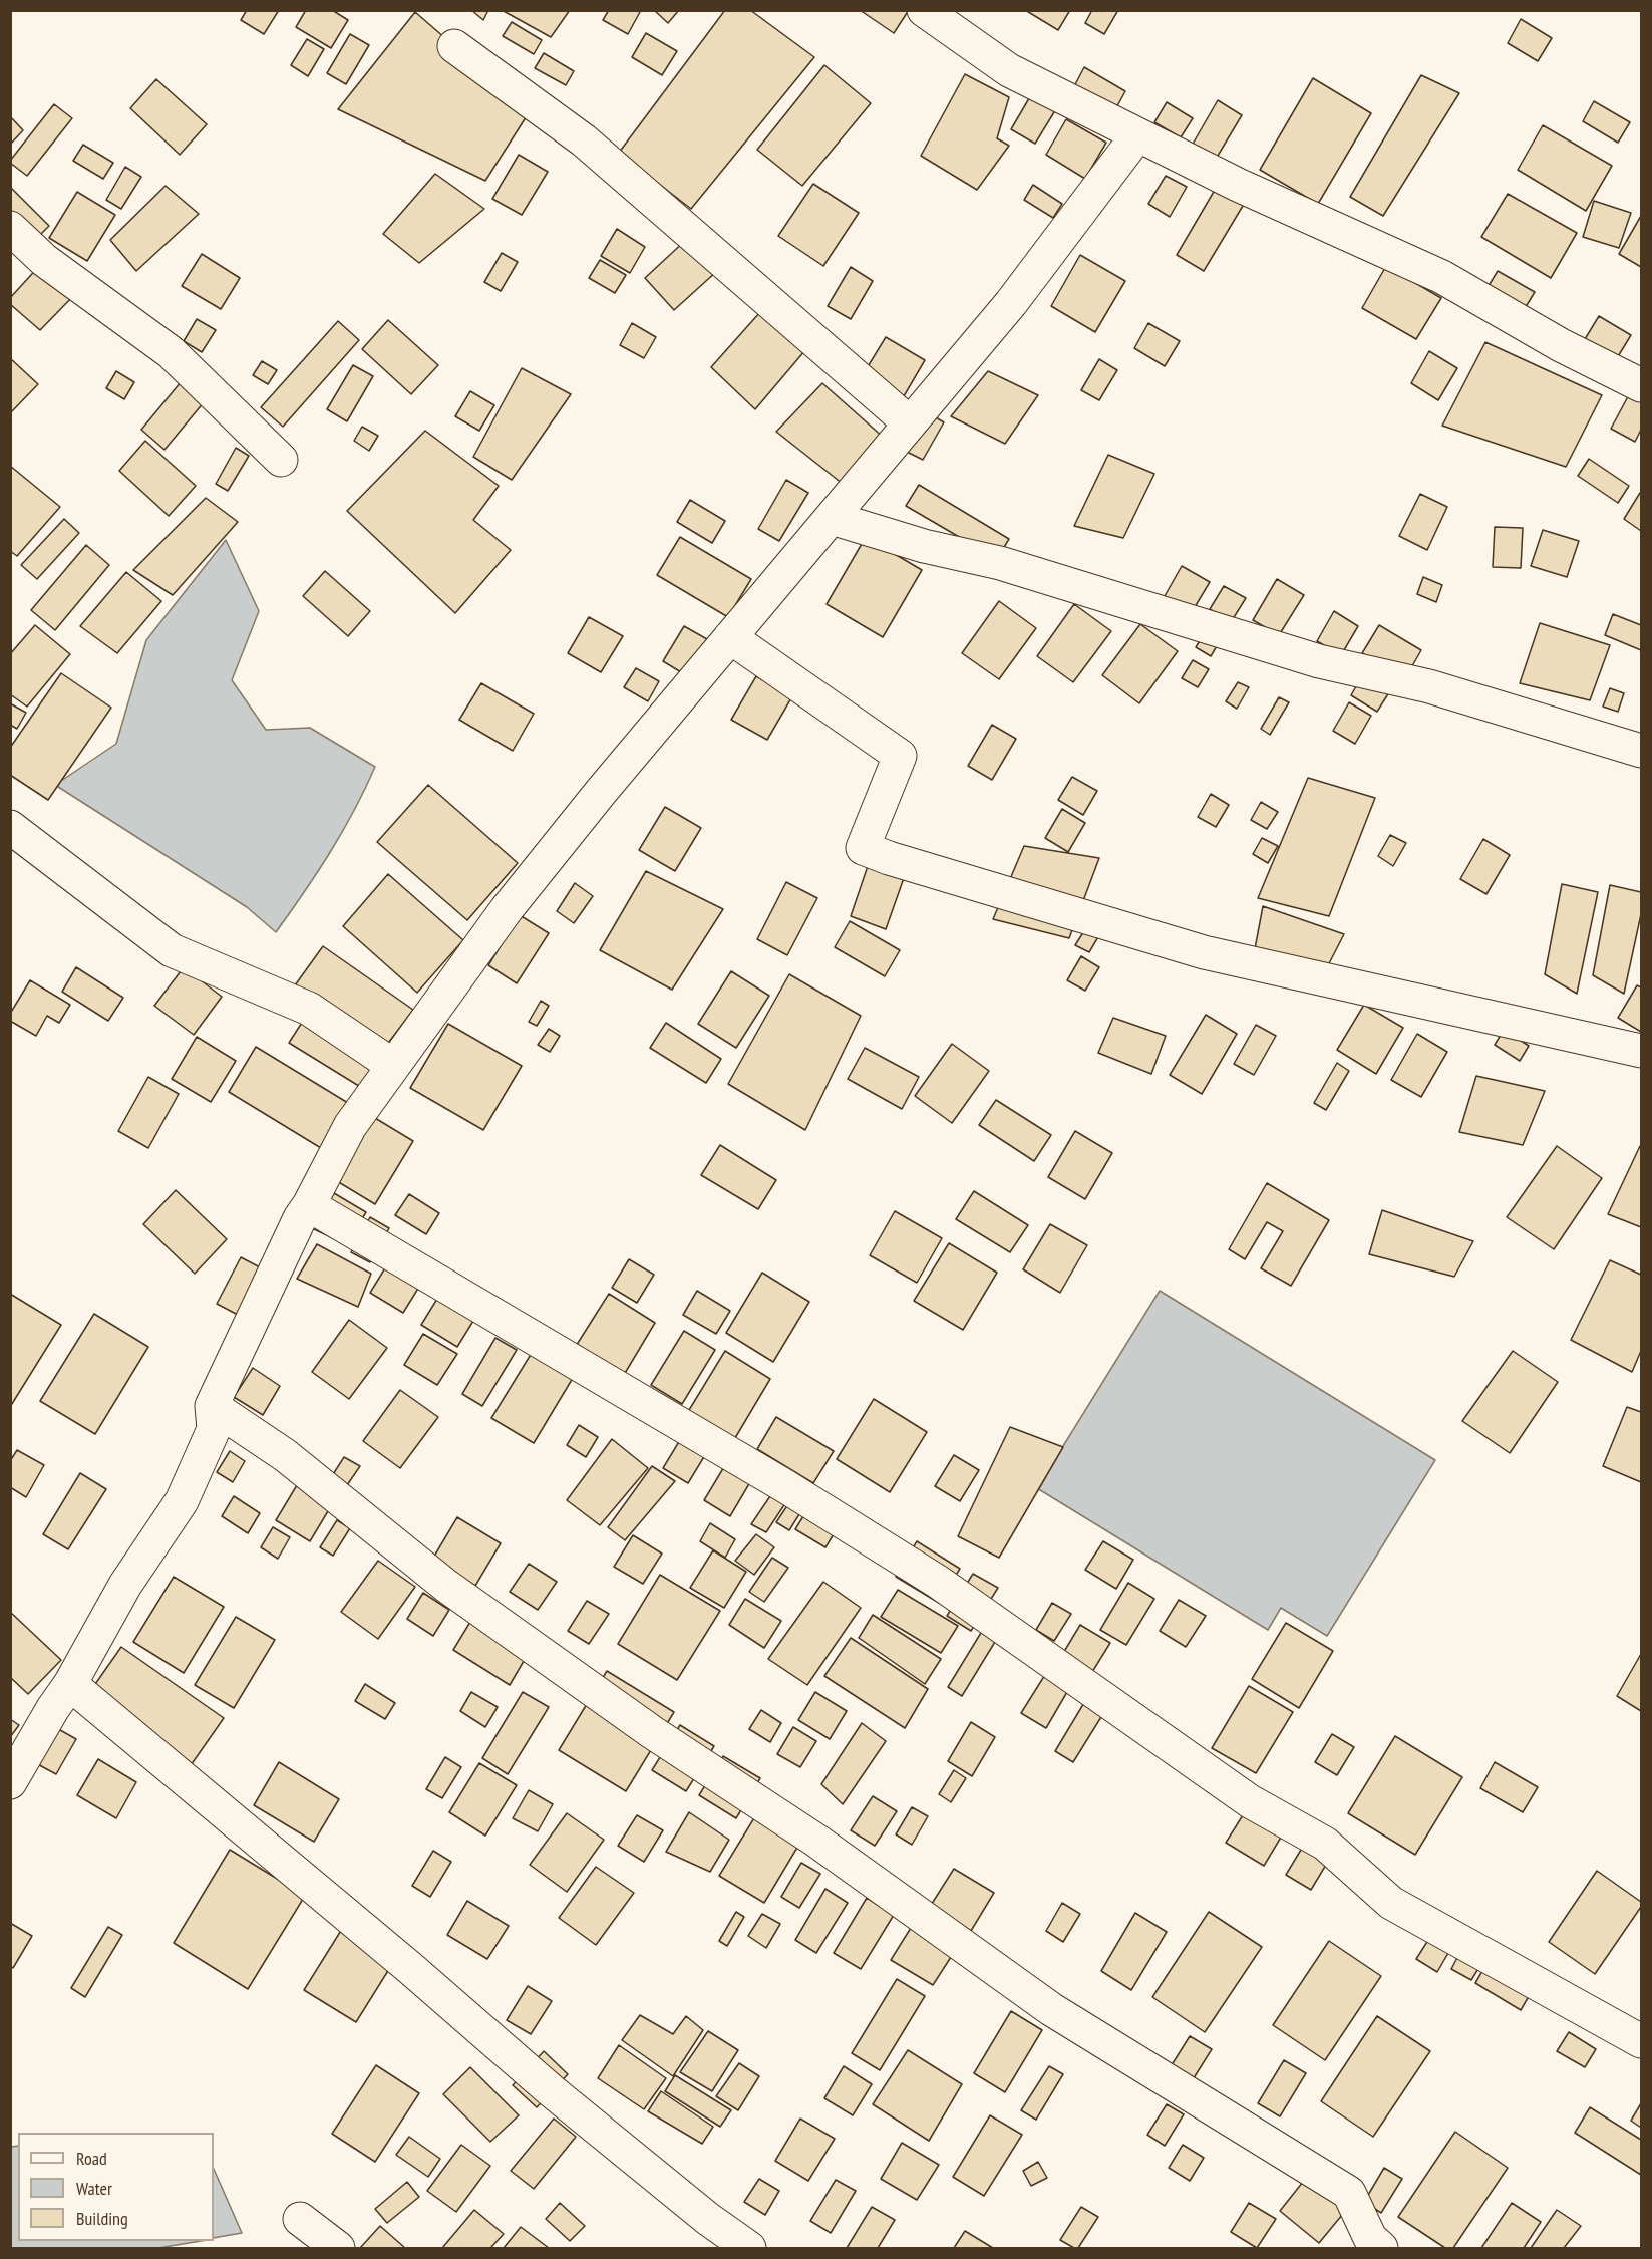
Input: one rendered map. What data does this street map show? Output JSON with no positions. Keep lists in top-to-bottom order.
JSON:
{
  "legend": ["Road", "Water", "Building"]
}
